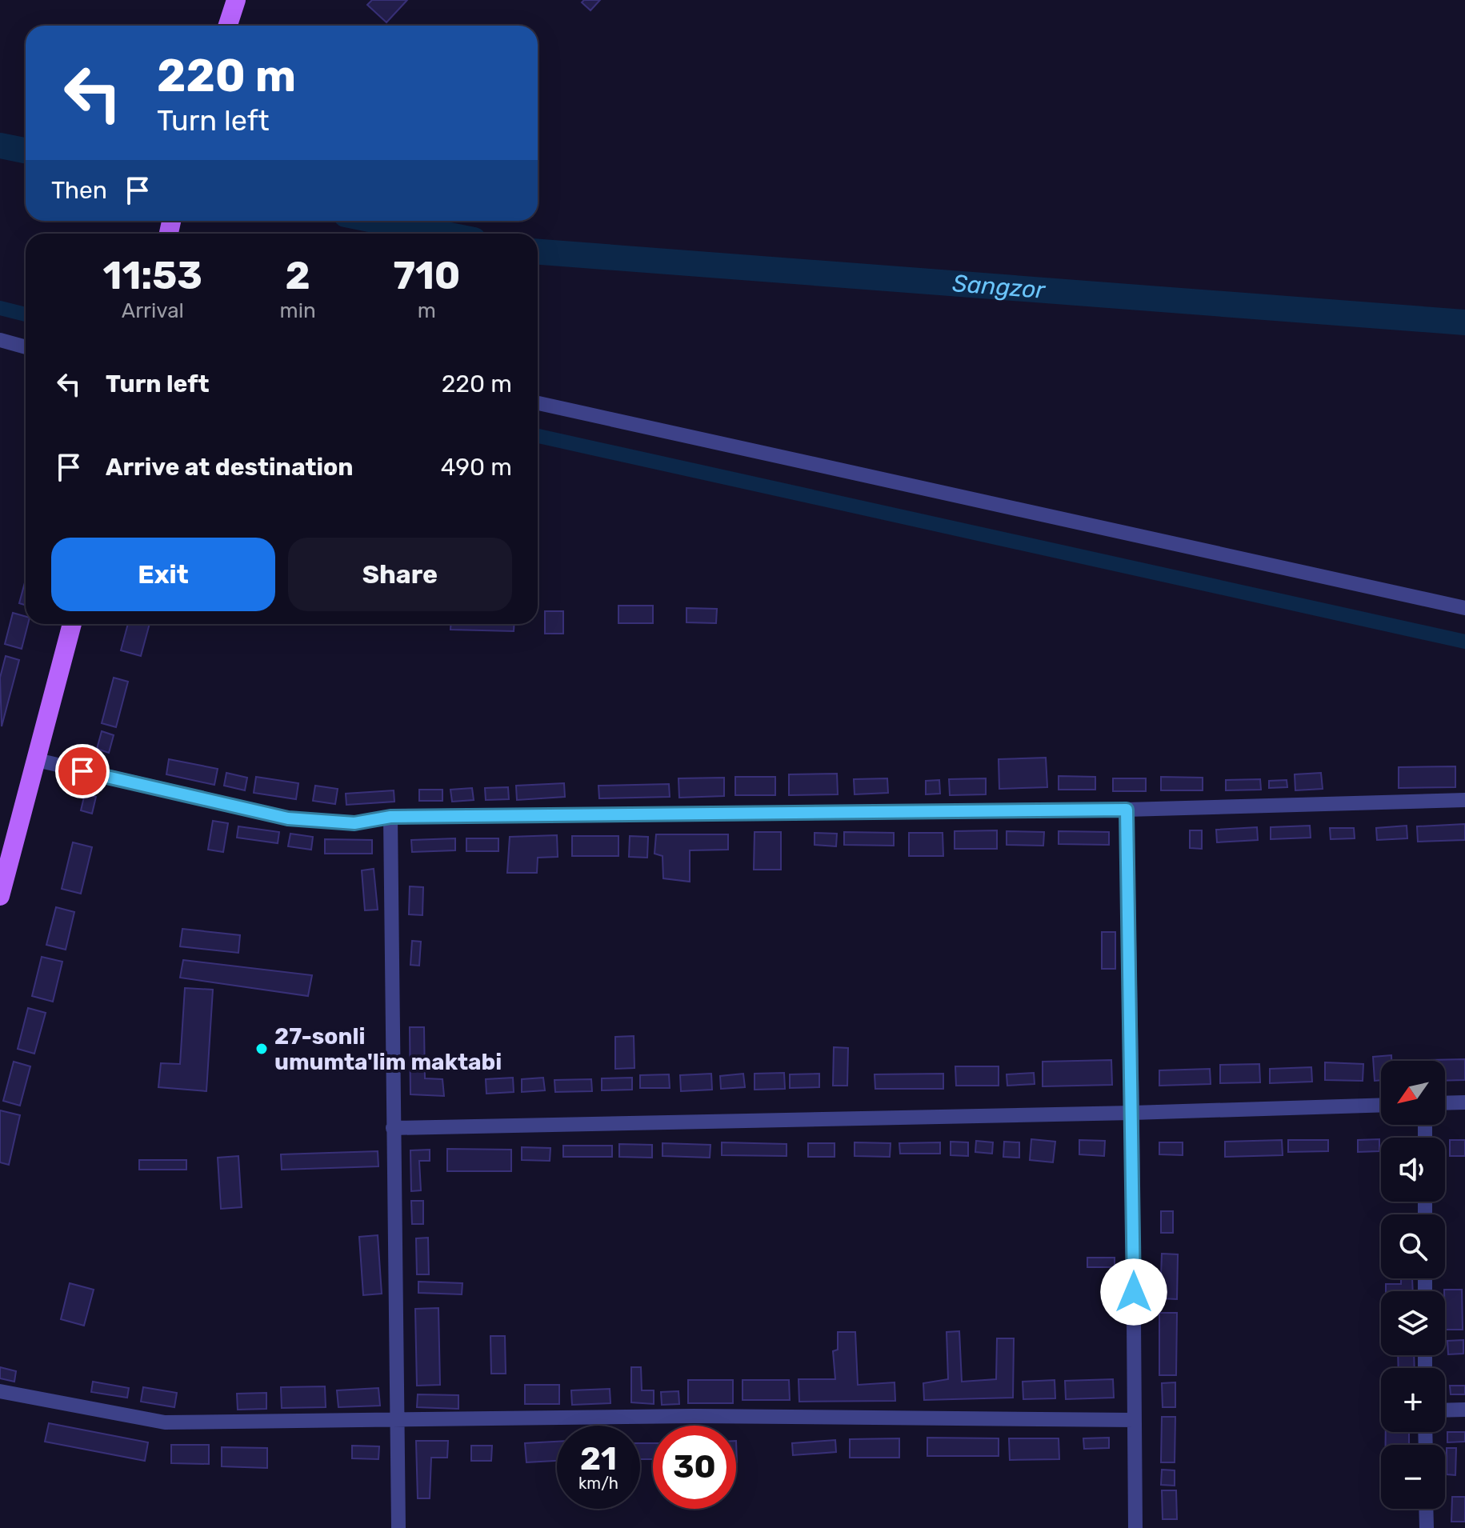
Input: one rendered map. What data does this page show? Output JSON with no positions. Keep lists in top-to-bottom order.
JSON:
{
  "water": ["Sangzor"],
  "places": ["27-sonli umumta'lim maktabi"],
  "north": "bottom left",
  "page": {
    "turn": ["220 m", "Turn left"],
    "then": "Then",
    "eta": [
      "11:53",
      "Arrival",
      "2",
      "min",
      "710",
      "m"
    ],
    "list": [
      {
        "name": "Turn left",
        "value": "220 m"
      },
      {
        "name": "Arrive at destination",
        "value": "490 m"
      }
    ],
    "buttons": ["Exit", "Share"],
    "map_buttons": ["+", "−"],
    "speed": "21 km/h",
    "limit": "30"
  }
}
